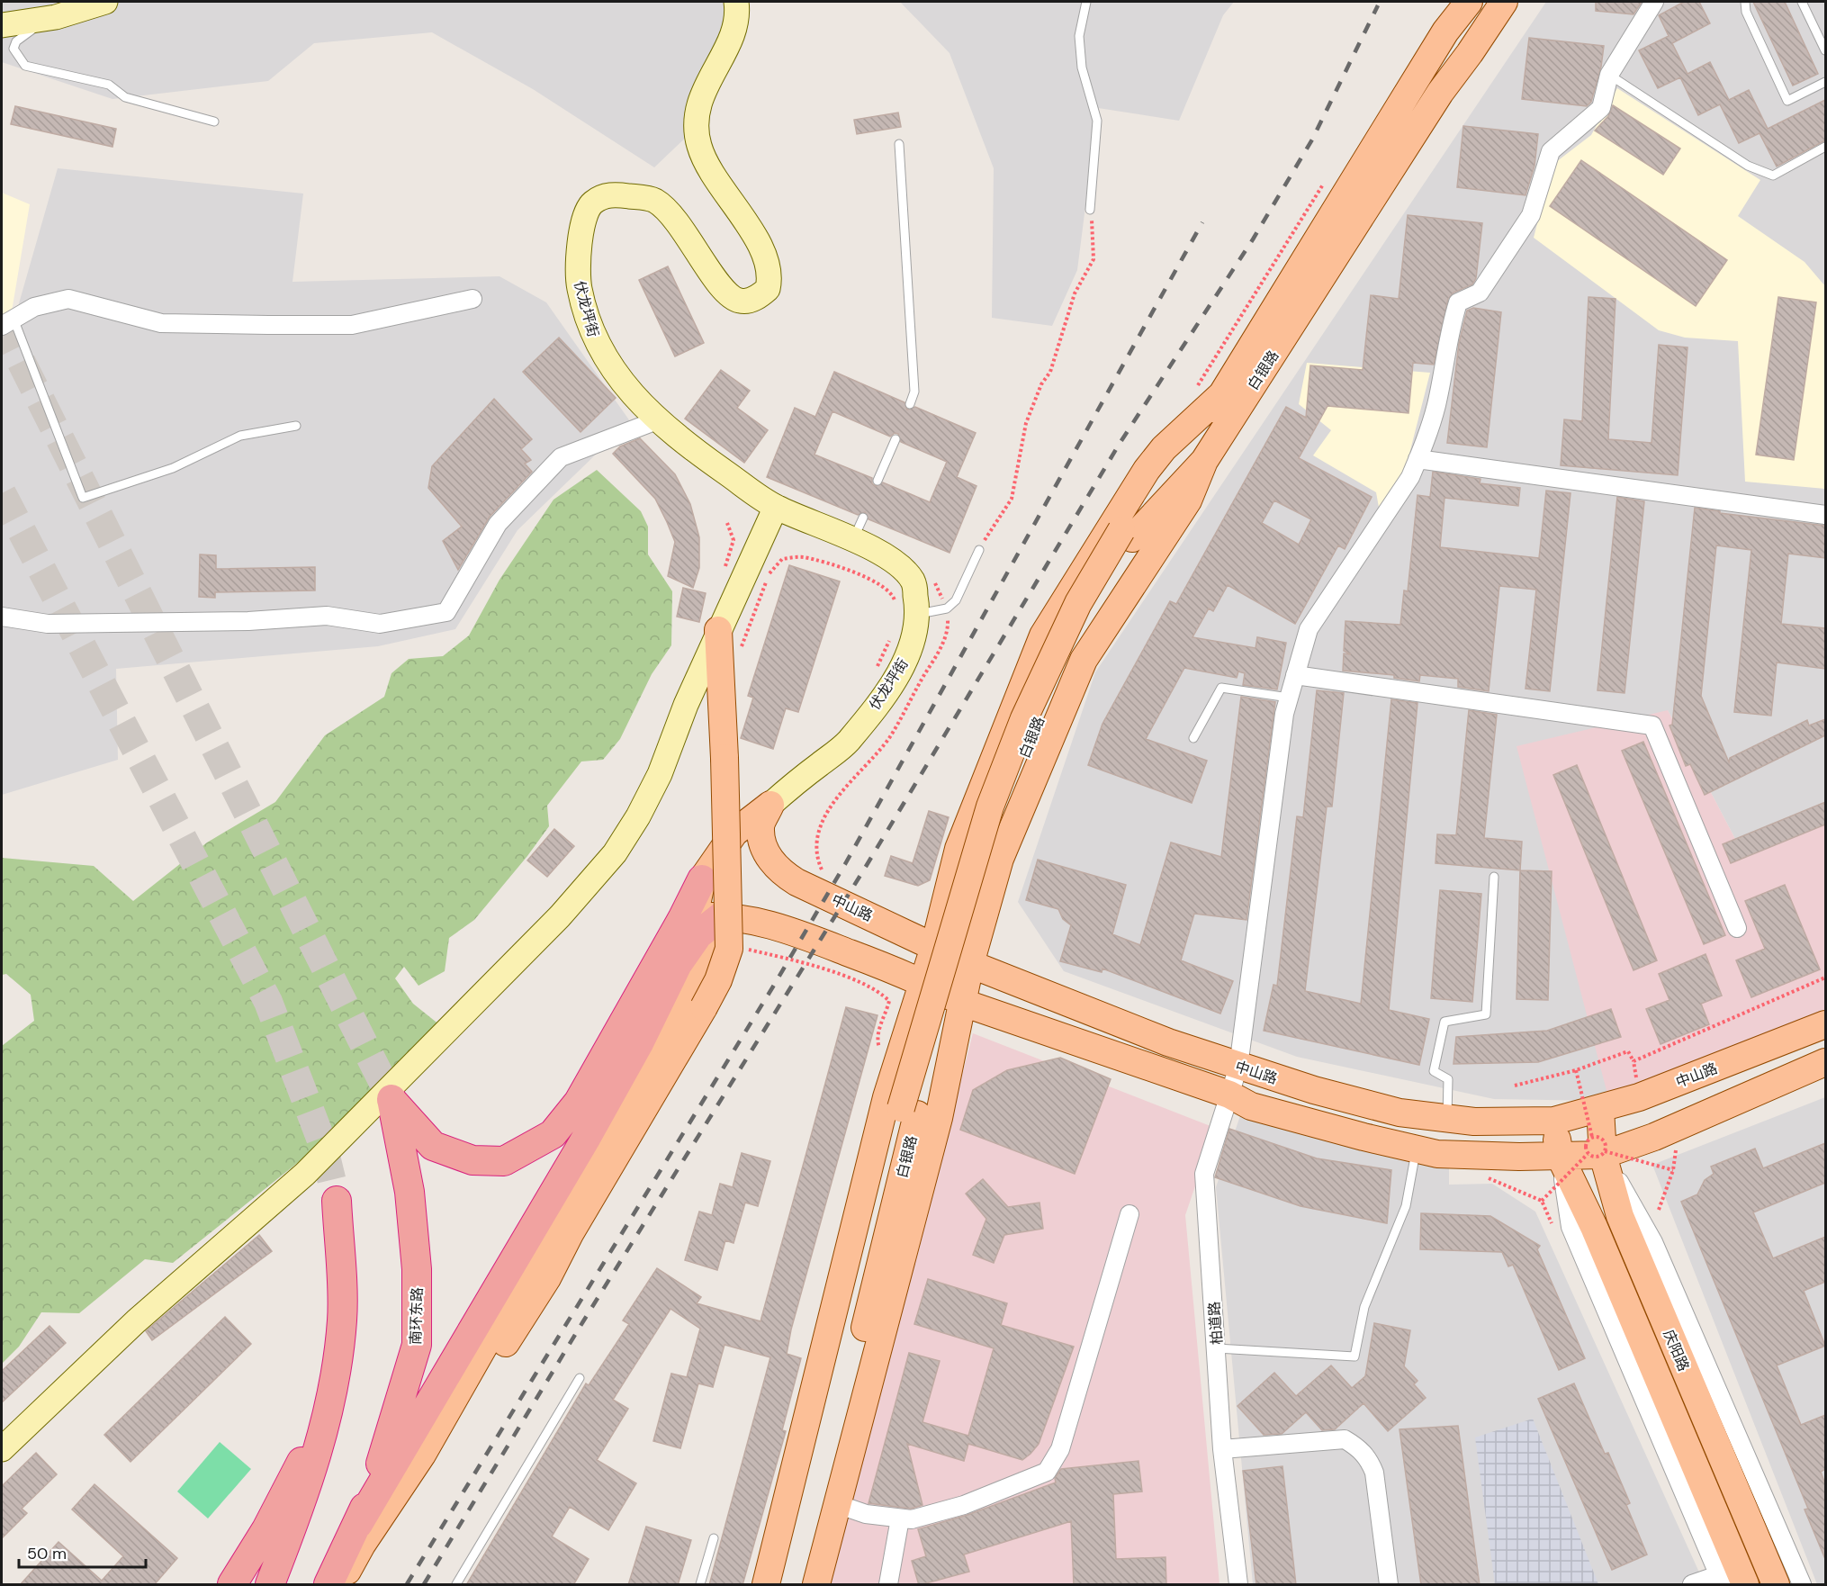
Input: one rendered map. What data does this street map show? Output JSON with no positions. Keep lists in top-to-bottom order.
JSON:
{
  "streets": {
    "highway": ["南环东路"],
    "main road": [
      "伏龙坪街",
      "白银路",
      "中山路",
      "庆阳路"
    ],
    "street": ["柏道路"]
  },
  "crossings": [
    ["伏龙坪街", "中山路"],
    ["中山路", "南环东路"],
    ["中山路", "柏道路"],
    ["中山路", "庆阳路"]
  ],
  "scale_bar": "50 m"
}
